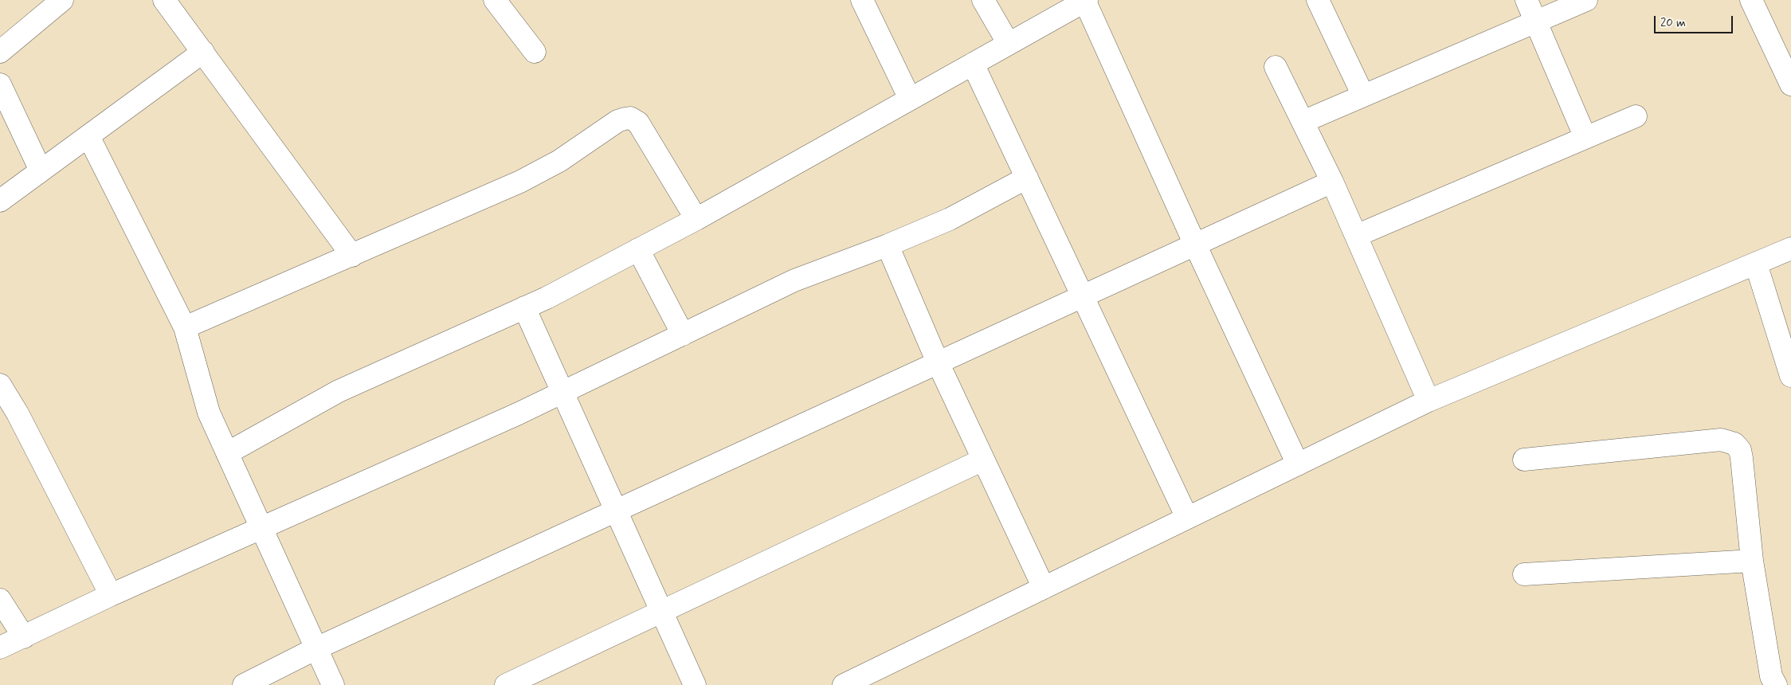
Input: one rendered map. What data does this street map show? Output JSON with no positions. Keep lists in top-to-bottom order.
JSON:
{
  "scale_bar": "20 m"
}
